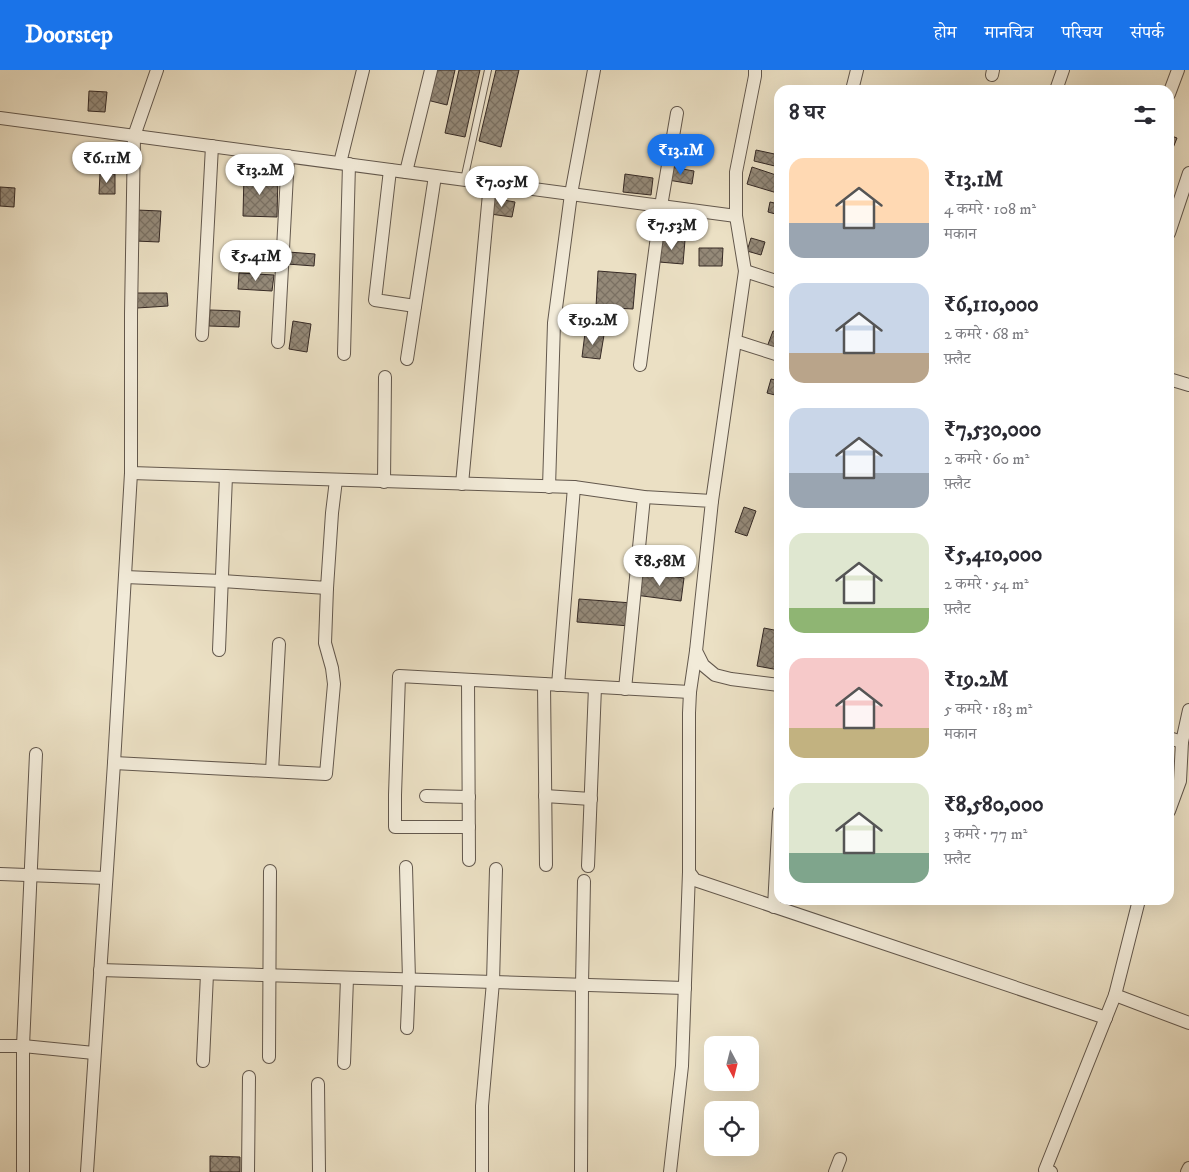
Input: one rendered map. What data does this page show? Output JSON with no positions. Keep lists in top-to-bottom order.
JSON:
{
  "north": "bottom",
  "page": {
    "header": "Doorstep",
    "nav": [
      "होम",
      "मानचित्र",
      "परिचय",
      "संपर्क"
    ],
    "heading": "8 घर",
    "price": [
      "₹13.1M",
      "₹6.11M",
      "₹13.2M",
      "₹7.05M",
      "₹7.53M",
      "₹5.41M",
      "₹19.2M",
      "₹8.58M"
    ],
    "list": [
      {
        "name": "₹13.1M",
        "note": "4 कमरे · 108 m² · मकान"
      },
      {
        "name": "₹6,110,000",
        "note": "2 कमरे · 68 m² · फ़्लैट"
      },
      {
        "name": "₹7,530,000",
        "note": "2 कमरे · 60 m² · फ़्लैट"
      },
      {
        "name": "₹5,410,000",
        "note": "2 कमरे · 54 m² · फ़्लैट"
      },
      {
        "name": "₹19.2M",
        "note": "5 कमरे · 183 m² · मकान"
      },
      {
        "name": "₹8,580,000",
        "note": "3 कमरे · 77 m² · फ़्लैट"
      }
    ]
  }
}
